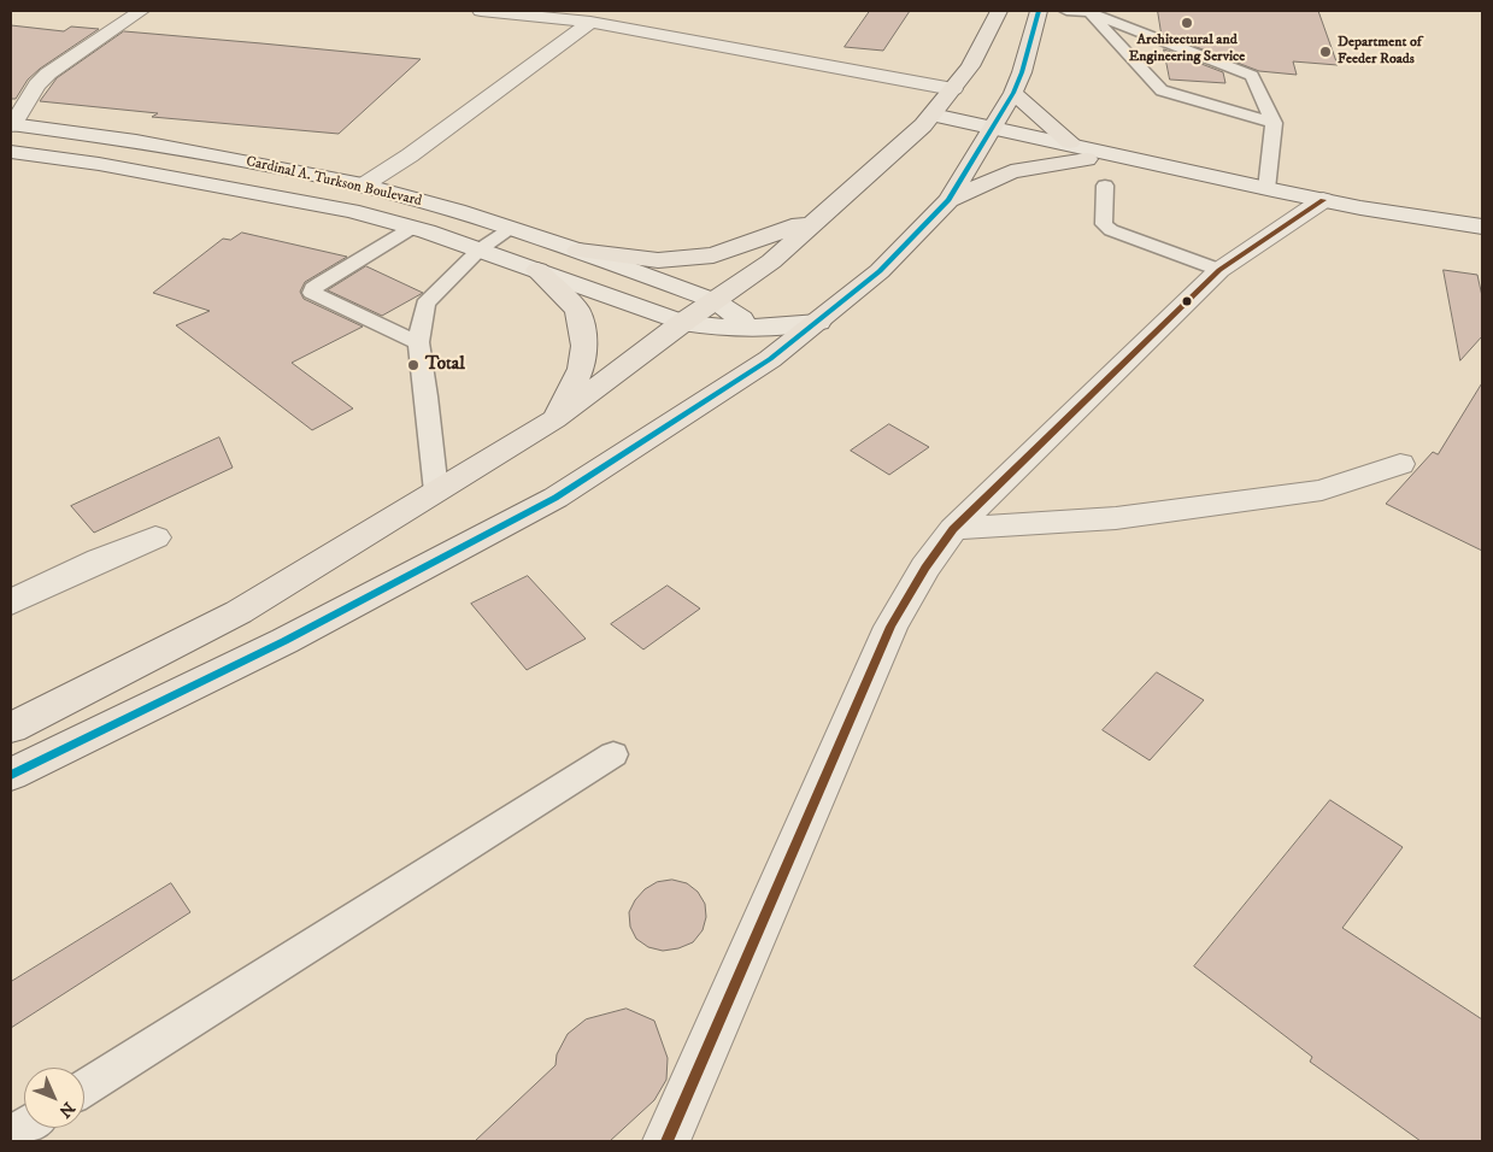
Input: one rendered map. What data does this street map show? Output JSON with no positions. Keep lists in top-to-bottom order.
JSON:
{
  "streets": {
    "street": ["Cardinal A. Turkson Boulevard"]
  },
  "places": ["Architectural and Engineering Service", "Department of Feeder Roads", "Total"],
  "north": "bottom right"
}
